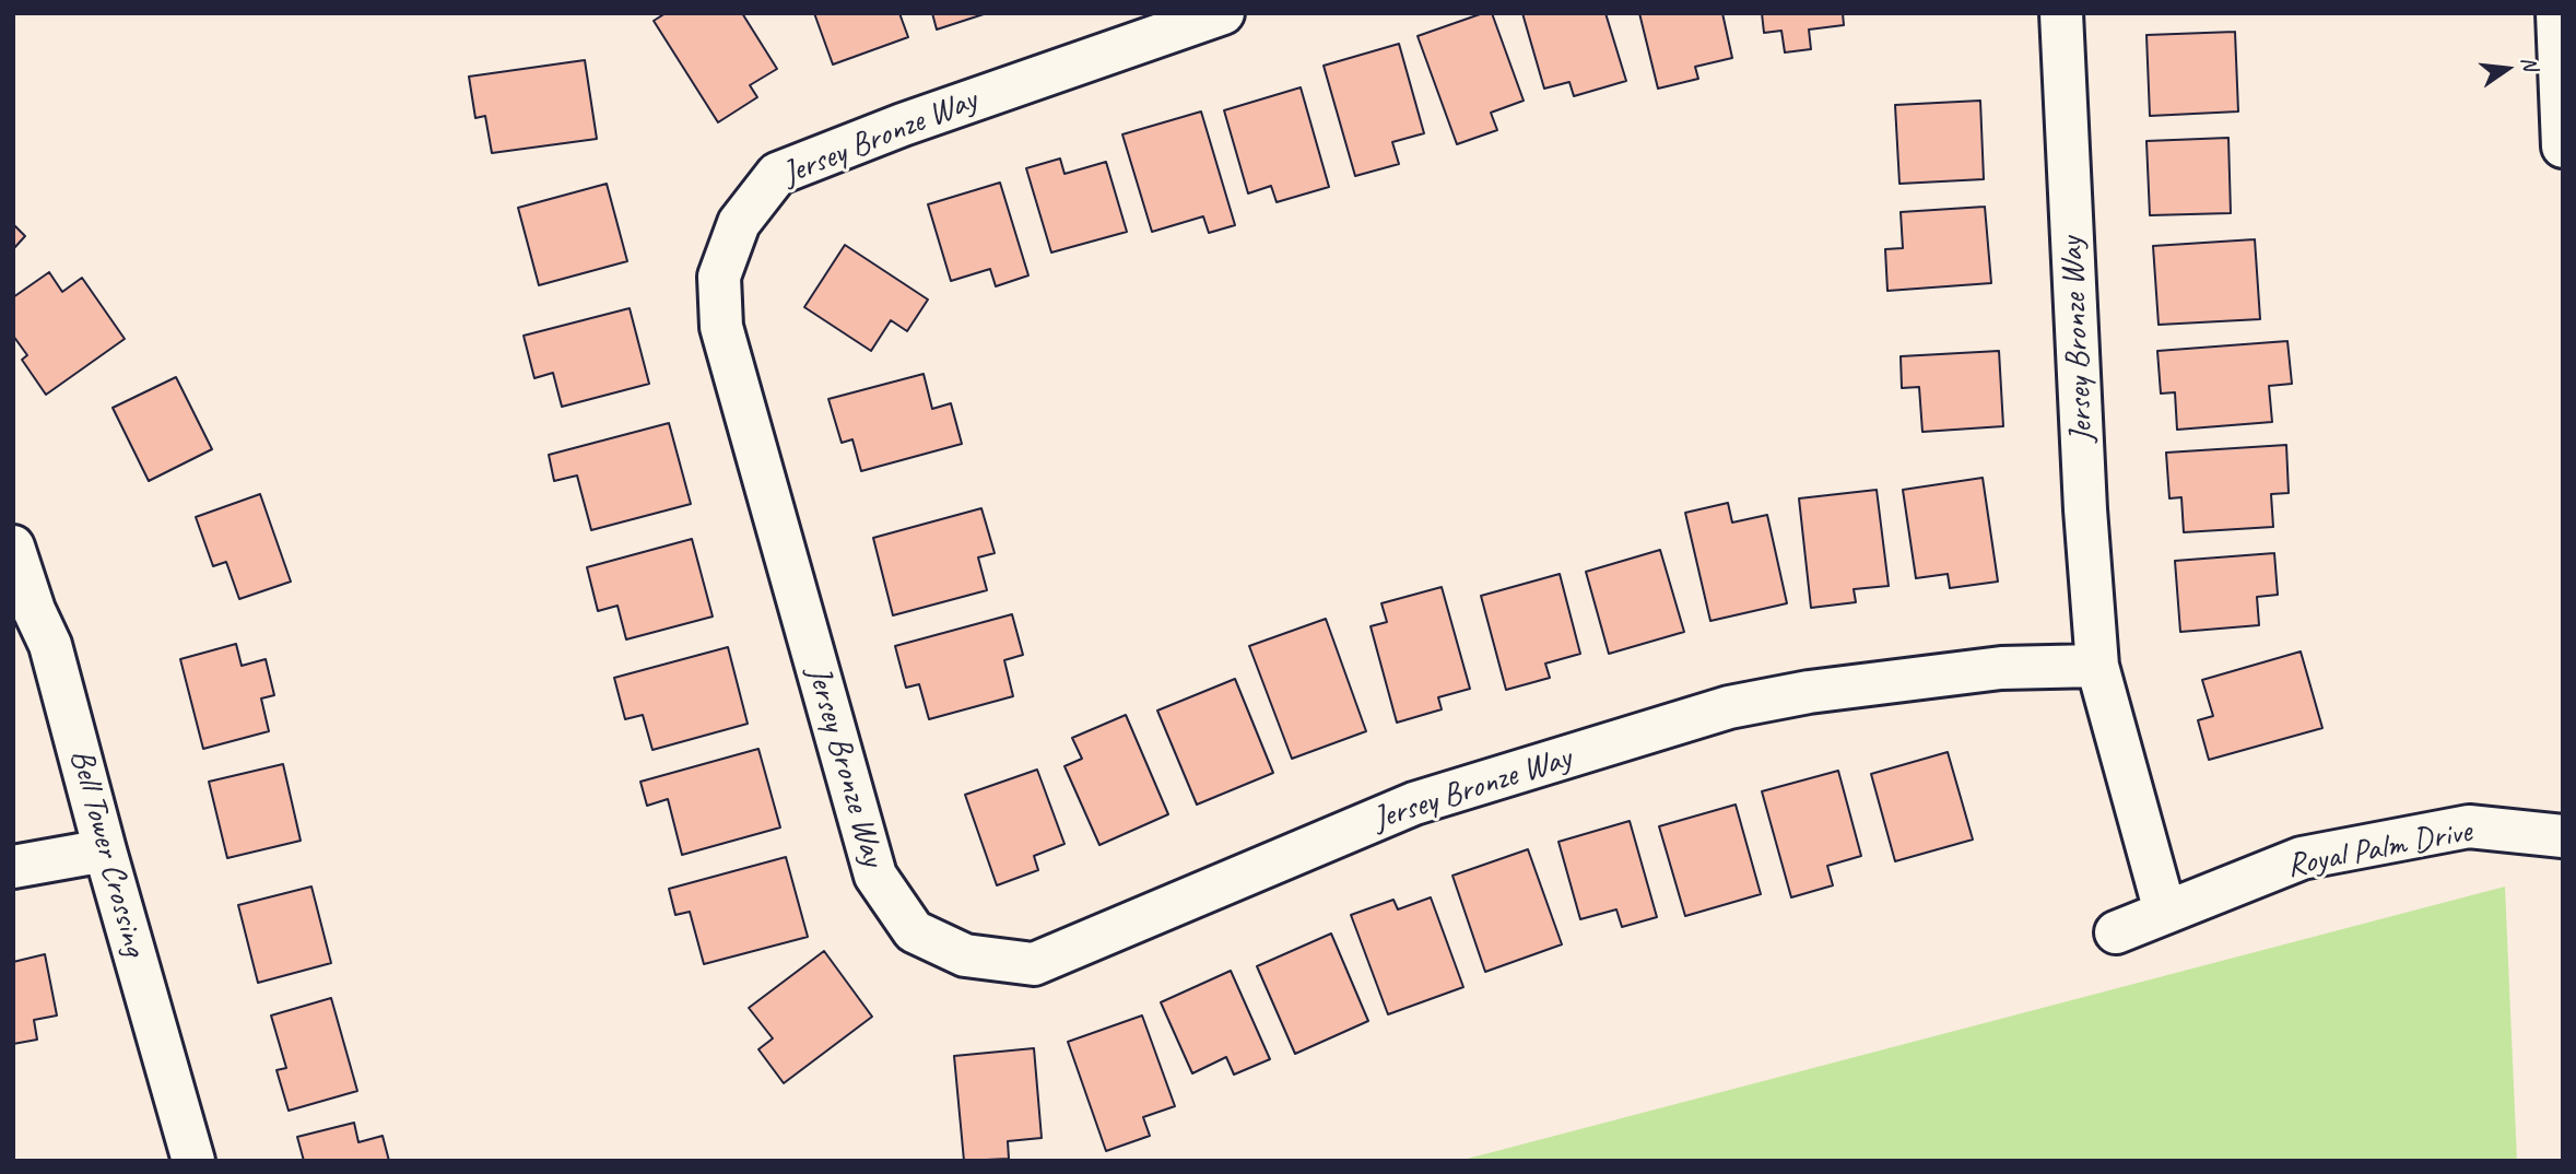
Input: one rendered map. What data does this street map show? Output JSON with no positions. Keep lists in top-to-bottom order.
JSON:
{
  "streets": {
    "street": ["Jersey Bronze Way", "Royal Palm Drive", "Bell Tower Crossing"]
  },
  "crossings": [
    ["Jersey Bronze Way", "Royal Palm Drive"]
  ],
  "north": "right"
}
